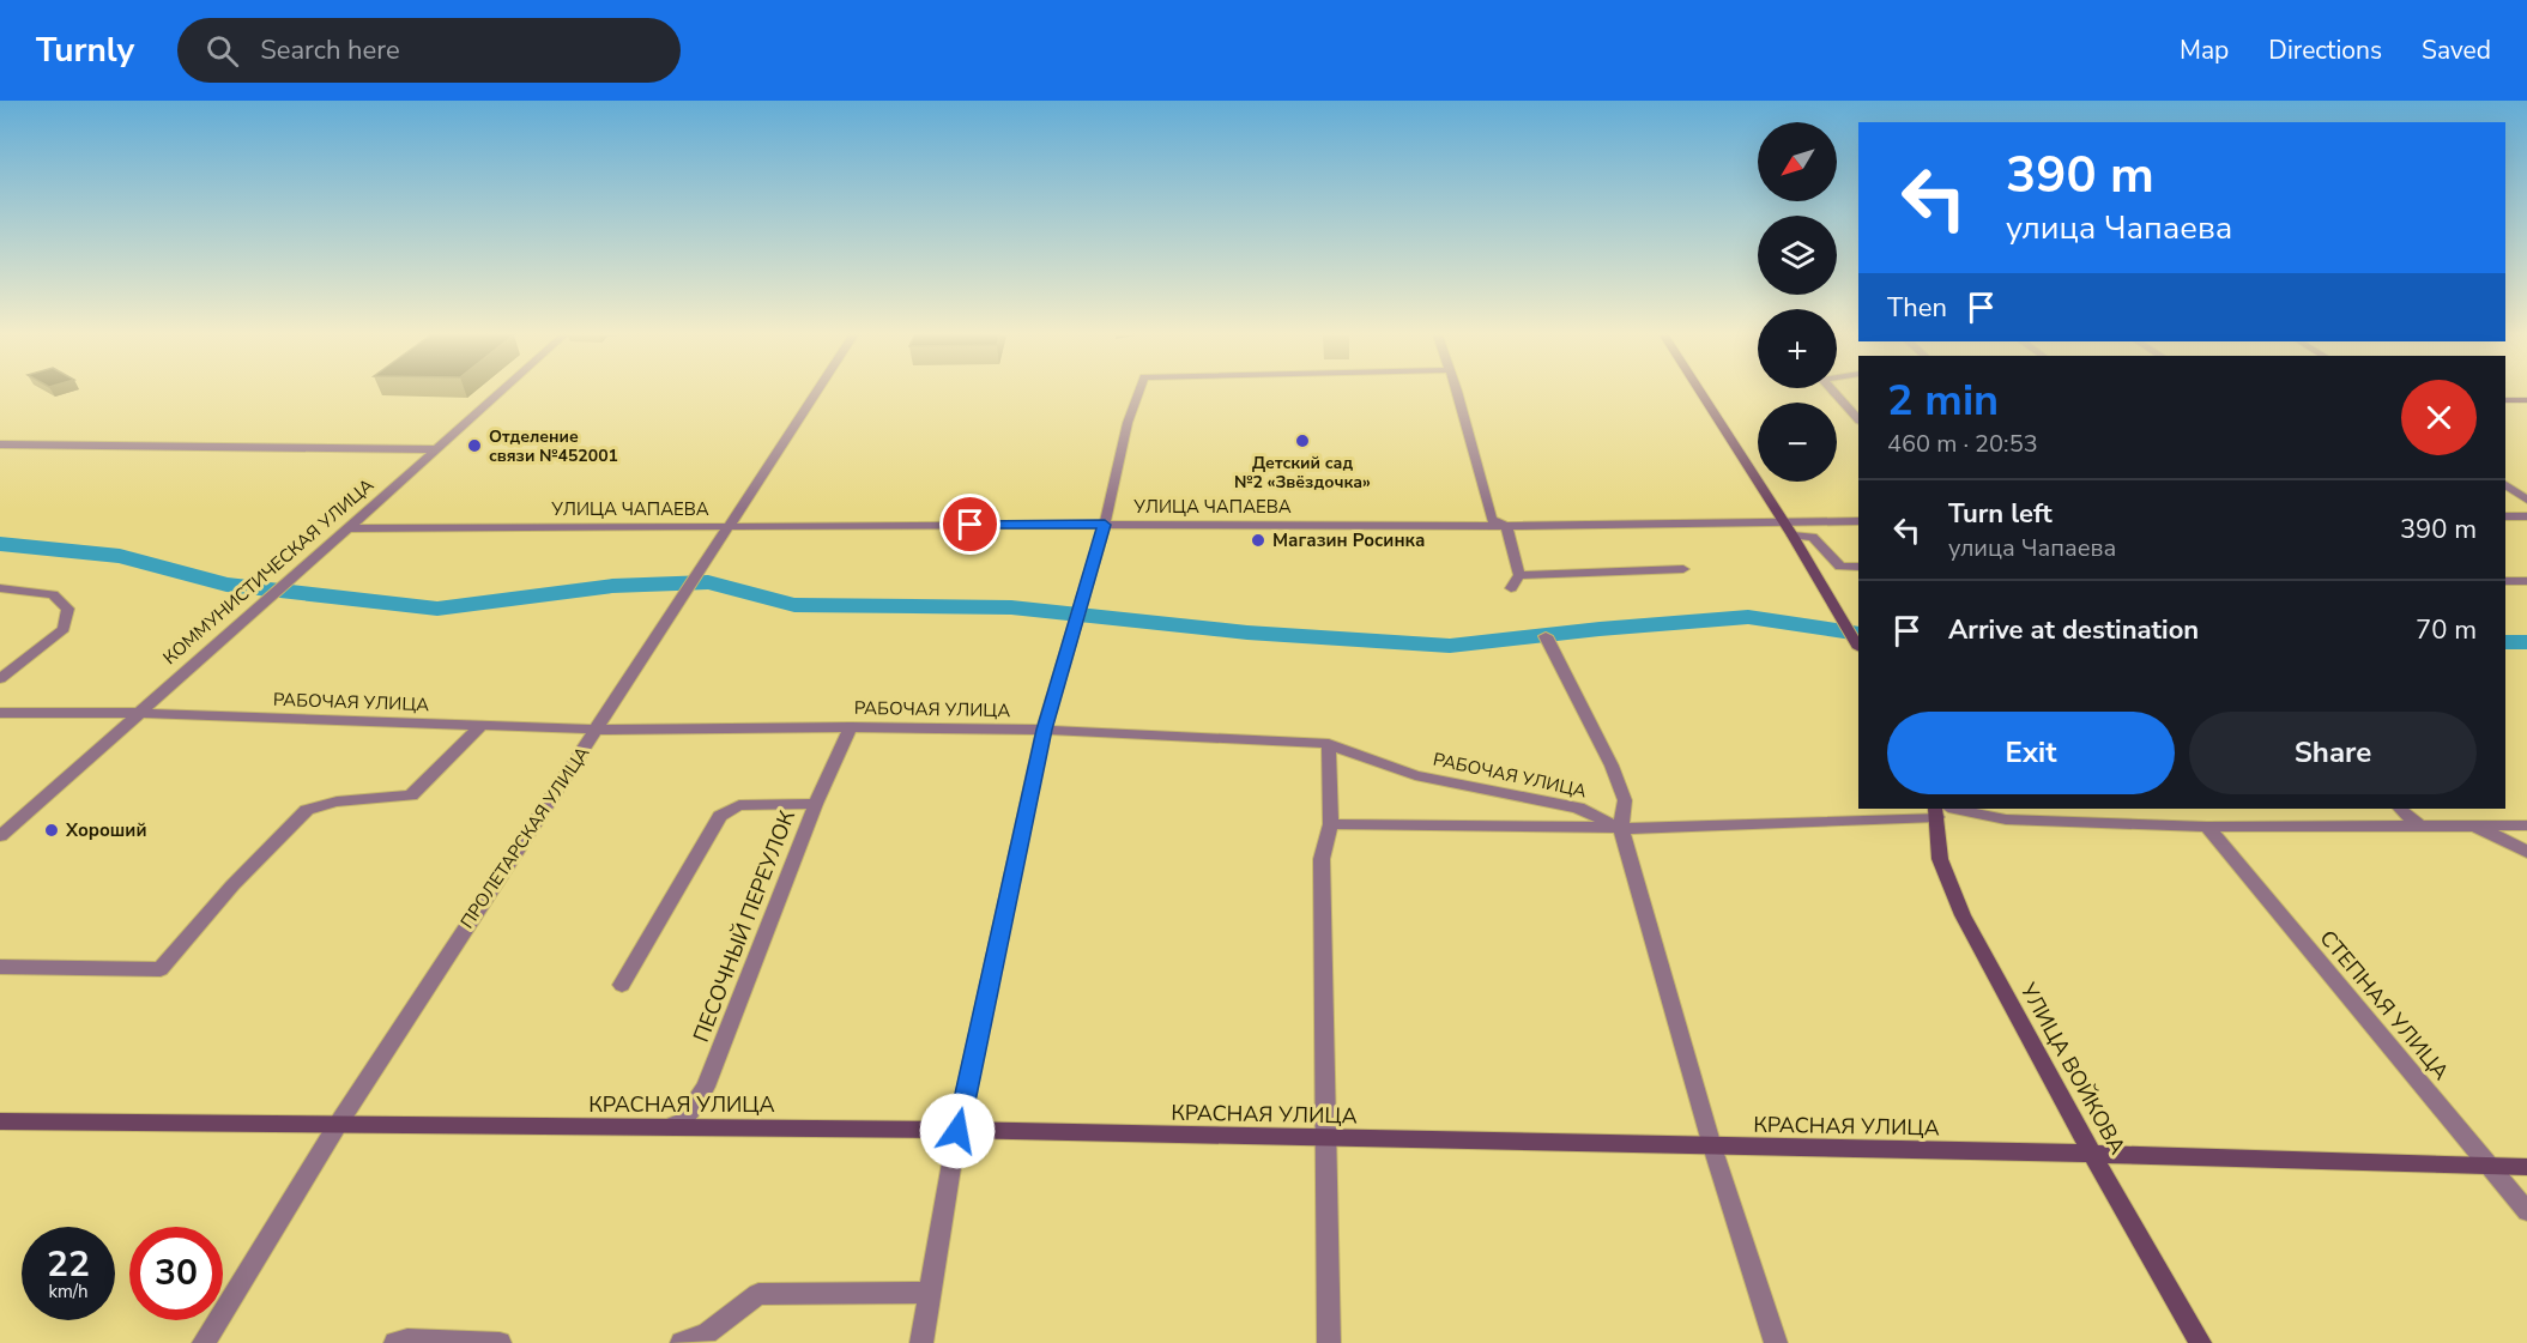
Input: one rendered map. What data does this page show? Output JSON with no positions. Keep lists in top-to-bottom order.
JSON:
{
  "streets": {
    "street": [
      "УЛИЦА ЧАПАЕВА",
      "КОММУНИСТИЧЕСКАЯ УЛИЦА",
      "РАБОЧАЯ УЛИЦА",
      "ПРОЛЕТАРСКАЯ УЛИЦА",
      "ПЕСОЧНЫЙ ПЕРЕУЛОК",
      "СТЕПНАЯ УЛИЦА",
      "УЛИЦА ВОЙКОВА",
      "КРАСНАЯ УЛИЦА"
    ]
  },
  "crossings": [
    ["УЛИЦА ЧАПАЕВА", "КОММУНИСТИЧЕСКАЯ УЛИЦА"],
    ["УЛИЦА ЧАПАЕВА", "ПРОЛЕТАРСКАЯ УЛИЦА"],
    ["КОММУНИСТИЧЕСКАЯ УЛИЦА", "РАБОЧАЯ УЛИЦА"],
    ["РАБОЧАЯ УЛИЦА", "ПРОЛЕТАРСКАЯ УЛИЦА"],
    ["РАБОЧАЯ УЛИЦА", "ПЕСОЧНЫЙ ПЕРЕУЛОК"],
    ["РАБОЧАЯ УЛИЦА", "СТЕПНАЯ УЛИЦА"],
    ["РАБОЧАЯ УЛИЦА", "УЛИЦА ВОЙКОВА"],
    ["ПРОЛЕТАРСКАЯ УЛИЦА", "КРАСНАЯ УЛИЦА"],
    ["ПЕСОЧНЫЙ ПЕРЕУЛОК", "КРАСНАЯ УЛИЦА"],
    ["СТЕПНАЯ УЛИЦА", "КРАСНАЯ УЛИЦА"],
    ["УЛИЦА ВОЙКОВА", "КРАСНАЯ УЛИЦА"]
  ],
  "places": [
    "Детский сад №2 «Звёздочка»",
    "Отделение связи №452001",
    "Магазин Росинка",
    "Хороший"
  ],
  "north": "bottom left",
  "page": {
    "header": "Turnly",
    "search": "Search here",
    "nav": ["Map", "Directions", "Saved"],
    "map_buttons": ["+", "−"],
    "turn": ["390 m", "улица Чапаева"],
    "then": "Then",
    "heading": ["2 min", "460 m · 20:53"],
    "list": [
      {
        "name": "Turn left",
        "note": "улица Чапаева",
        "value": "390 m"
      },
      {
        "name": "Arrive at destination",
        "value": "70 m"
      }
    ],
    "buttons": ["Exit", "Share"],
    "speed": "22 km/h",
    "limit": "30"
  }
}
